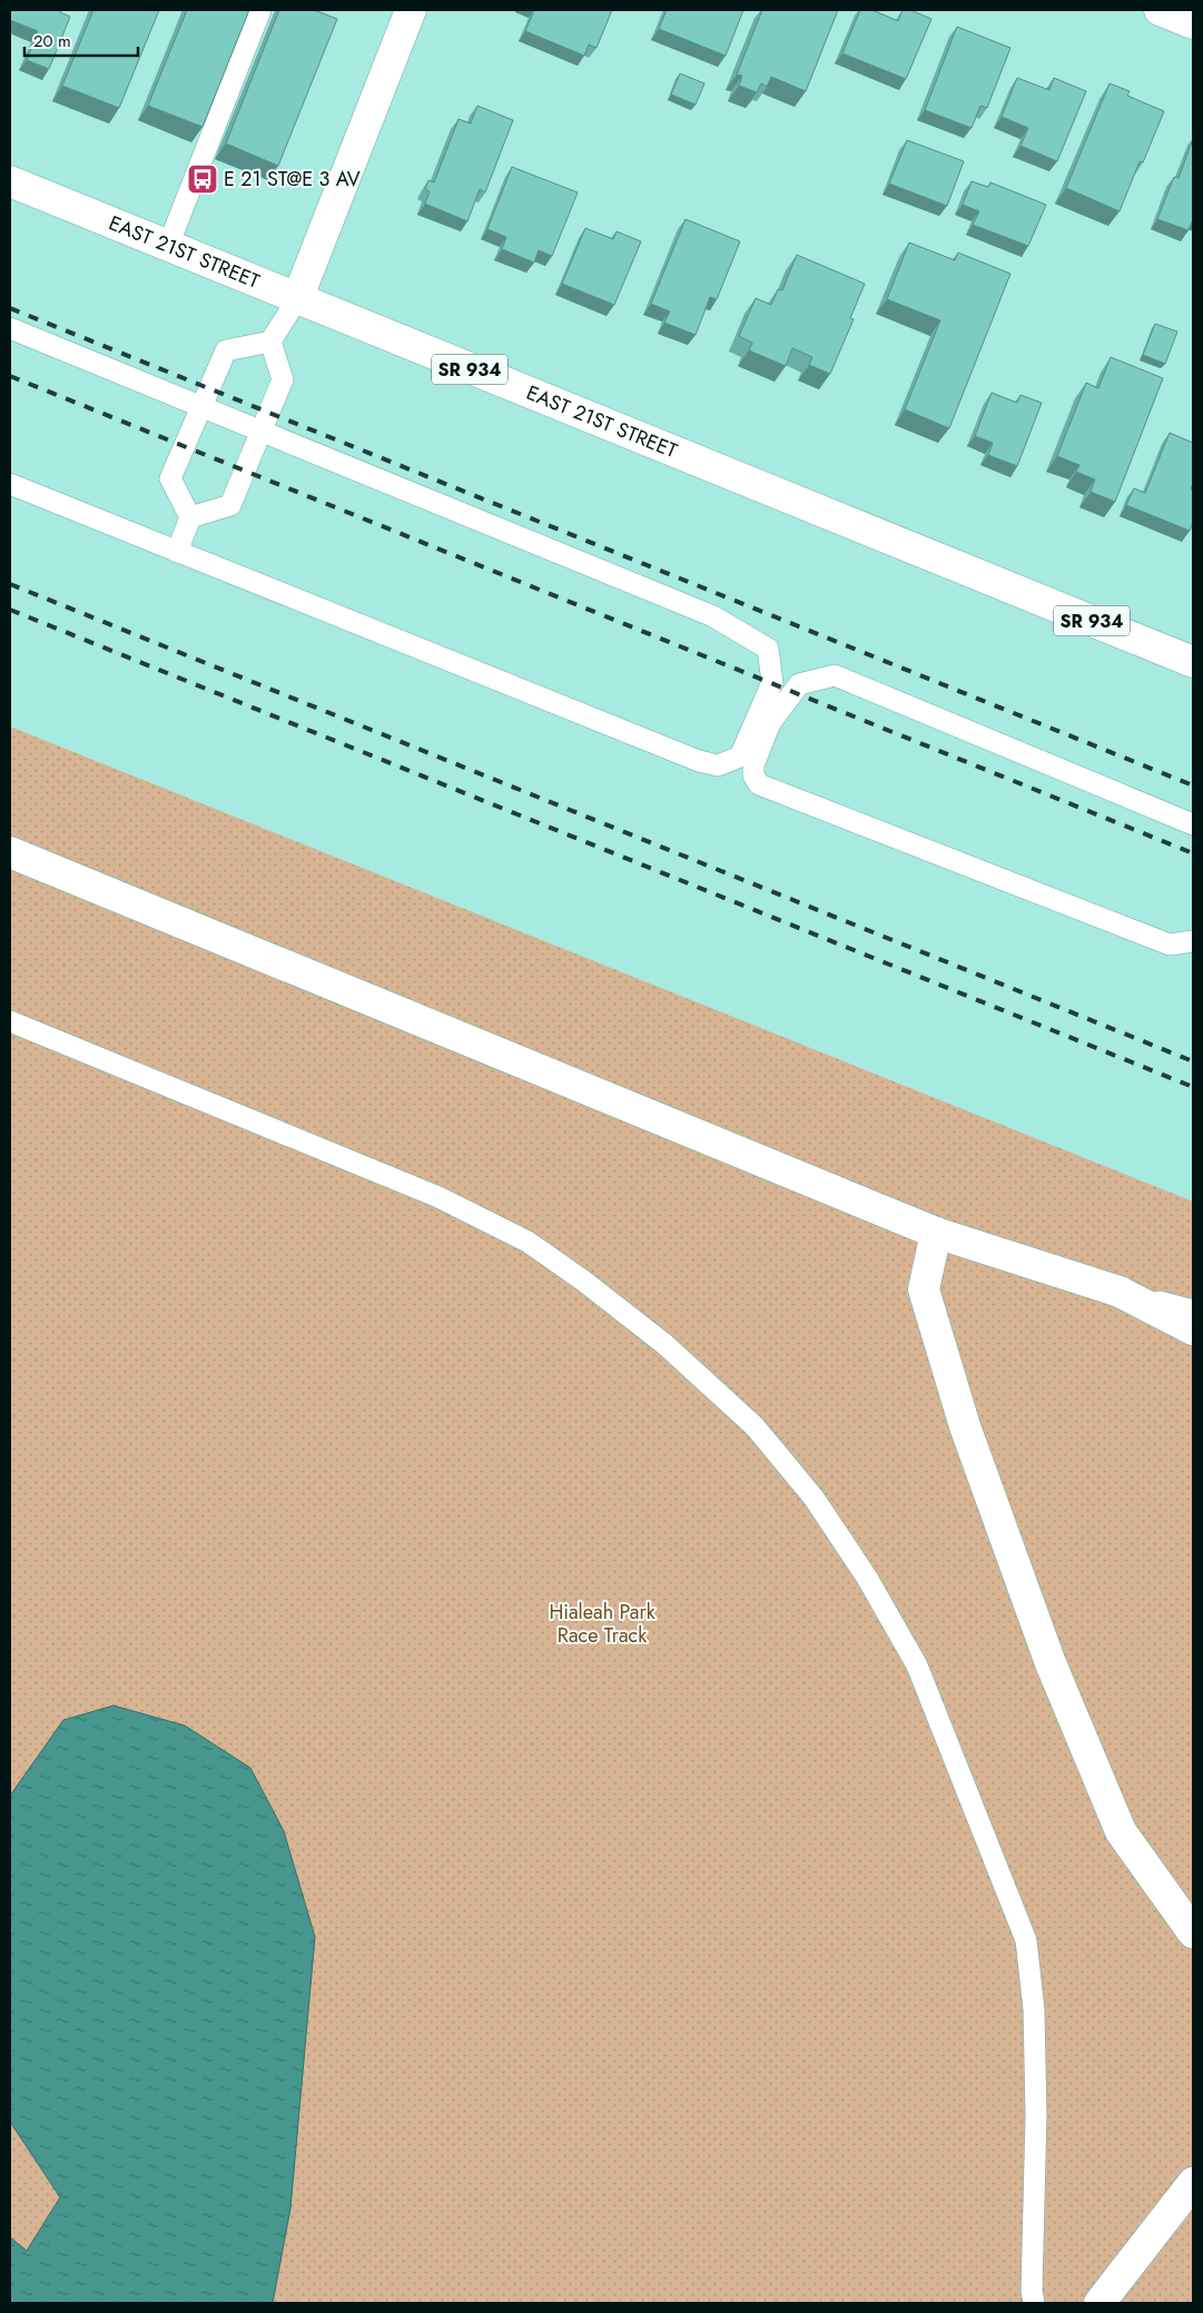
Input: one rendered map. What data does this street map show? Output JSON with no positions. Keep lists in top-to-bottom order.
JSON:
{
  "streets": {
    "street": ["EAST 21ST STREET", "SR 934"]
  },
  "parks": ["Hialeah Park Race Track"],
  "places": {
    "bus stop": ["E 21 ST@E 3 AV"]
  },
  "scale_bar": "20 m"
}
